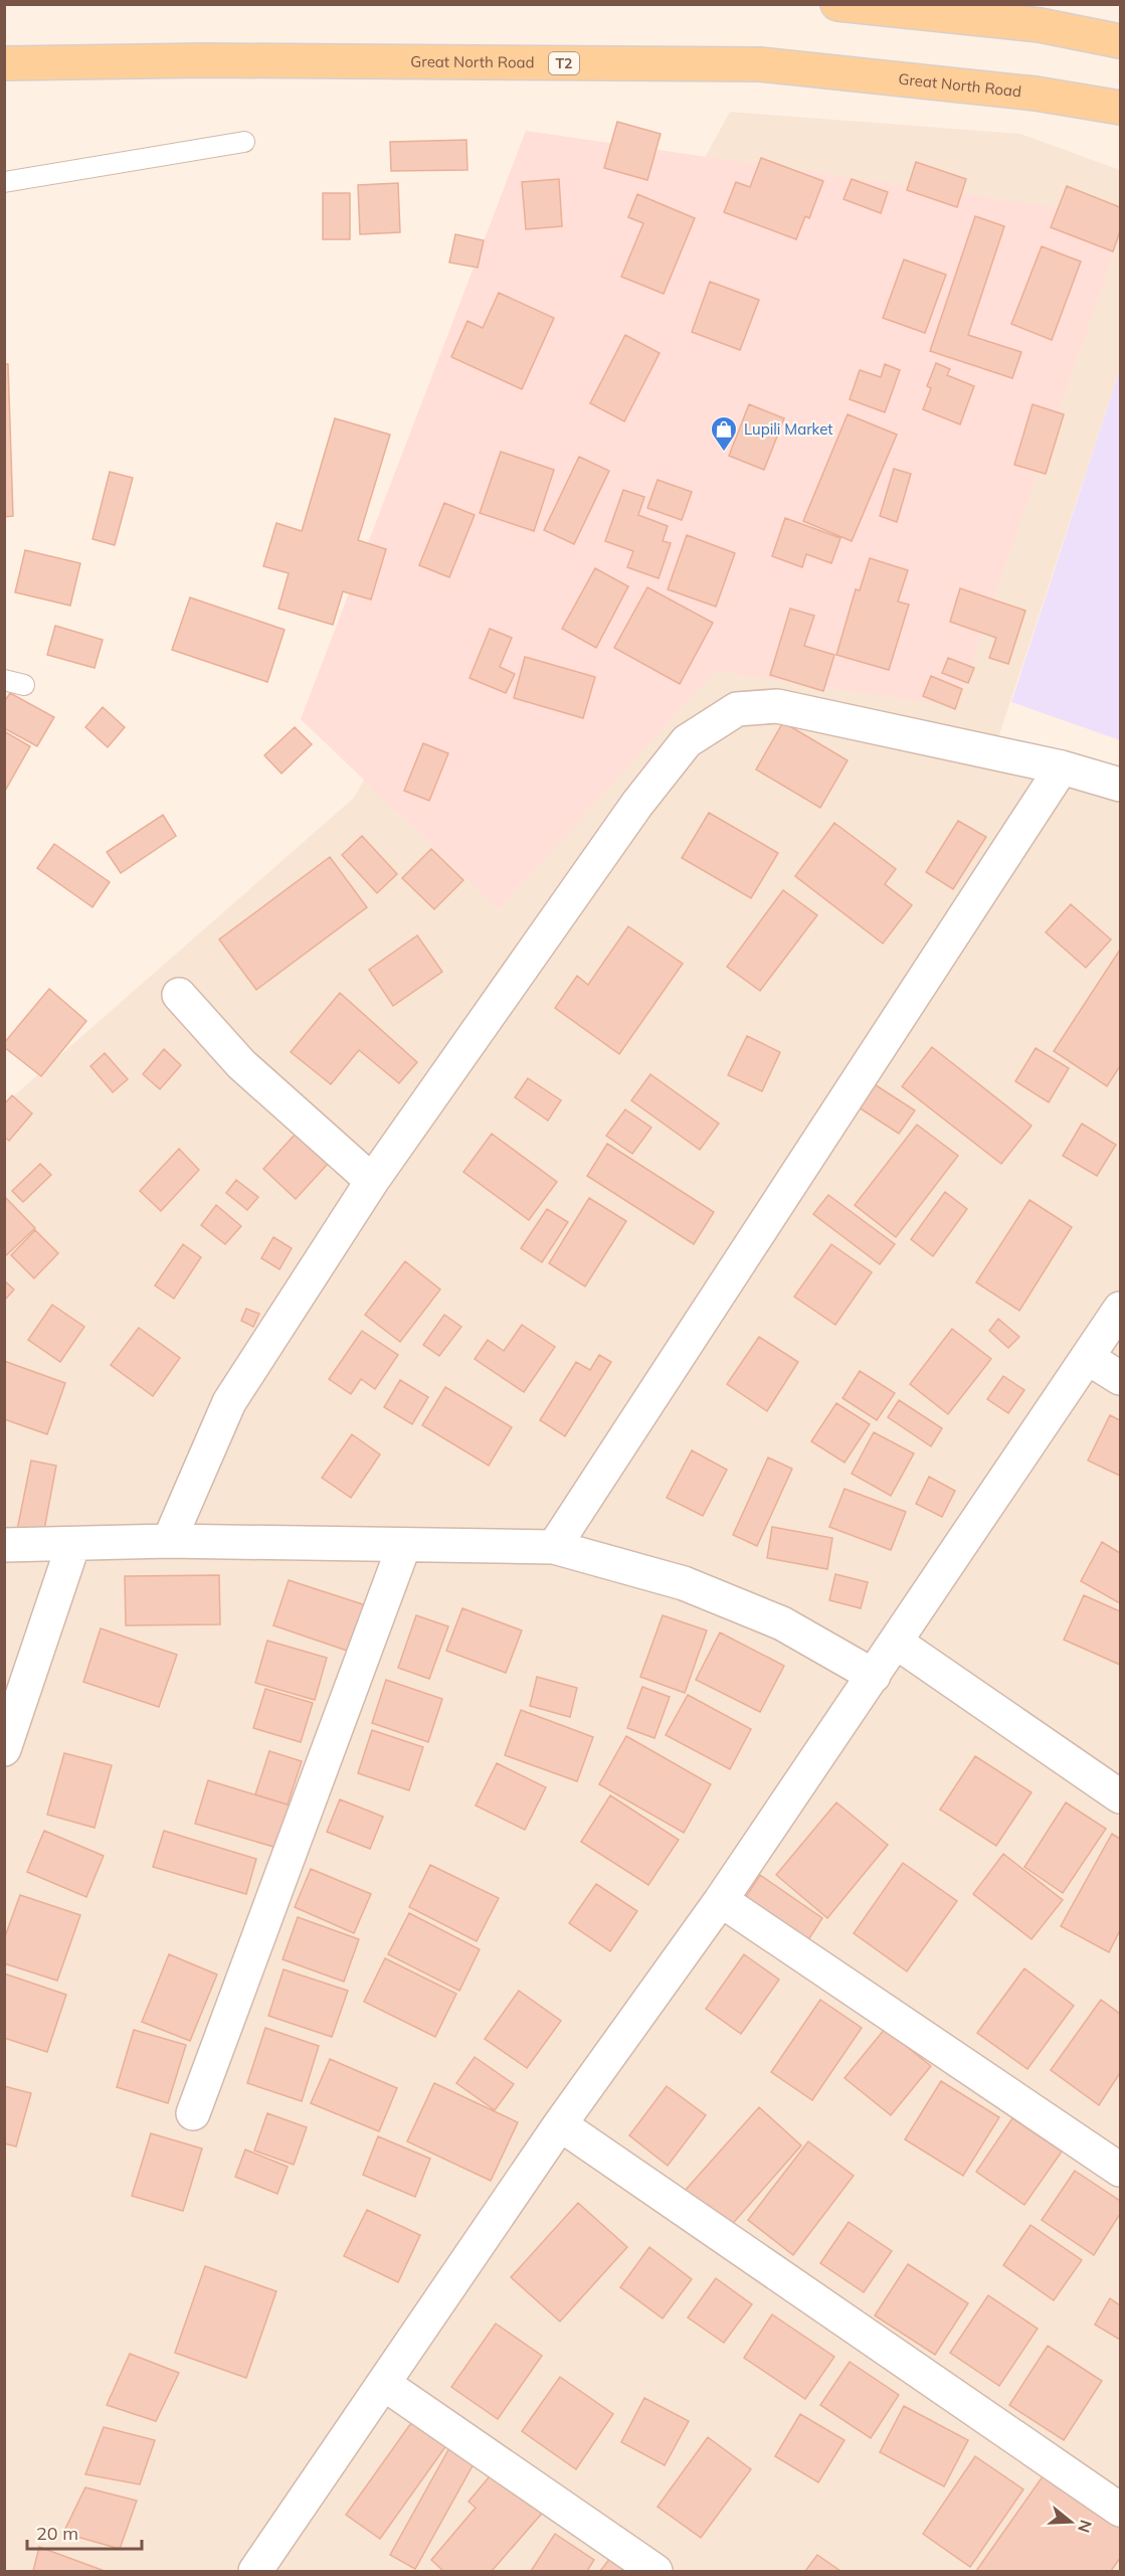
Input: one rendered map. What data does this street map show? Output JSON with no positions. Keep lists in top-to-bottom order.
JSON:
{
  "streets": {
    "main road": ["Great North Road", "T2"]
  },
  "places": {
    "shop": ["Lupili Market"]
  },
  "scale_bar": "20 m",
  "north": "right"
}
